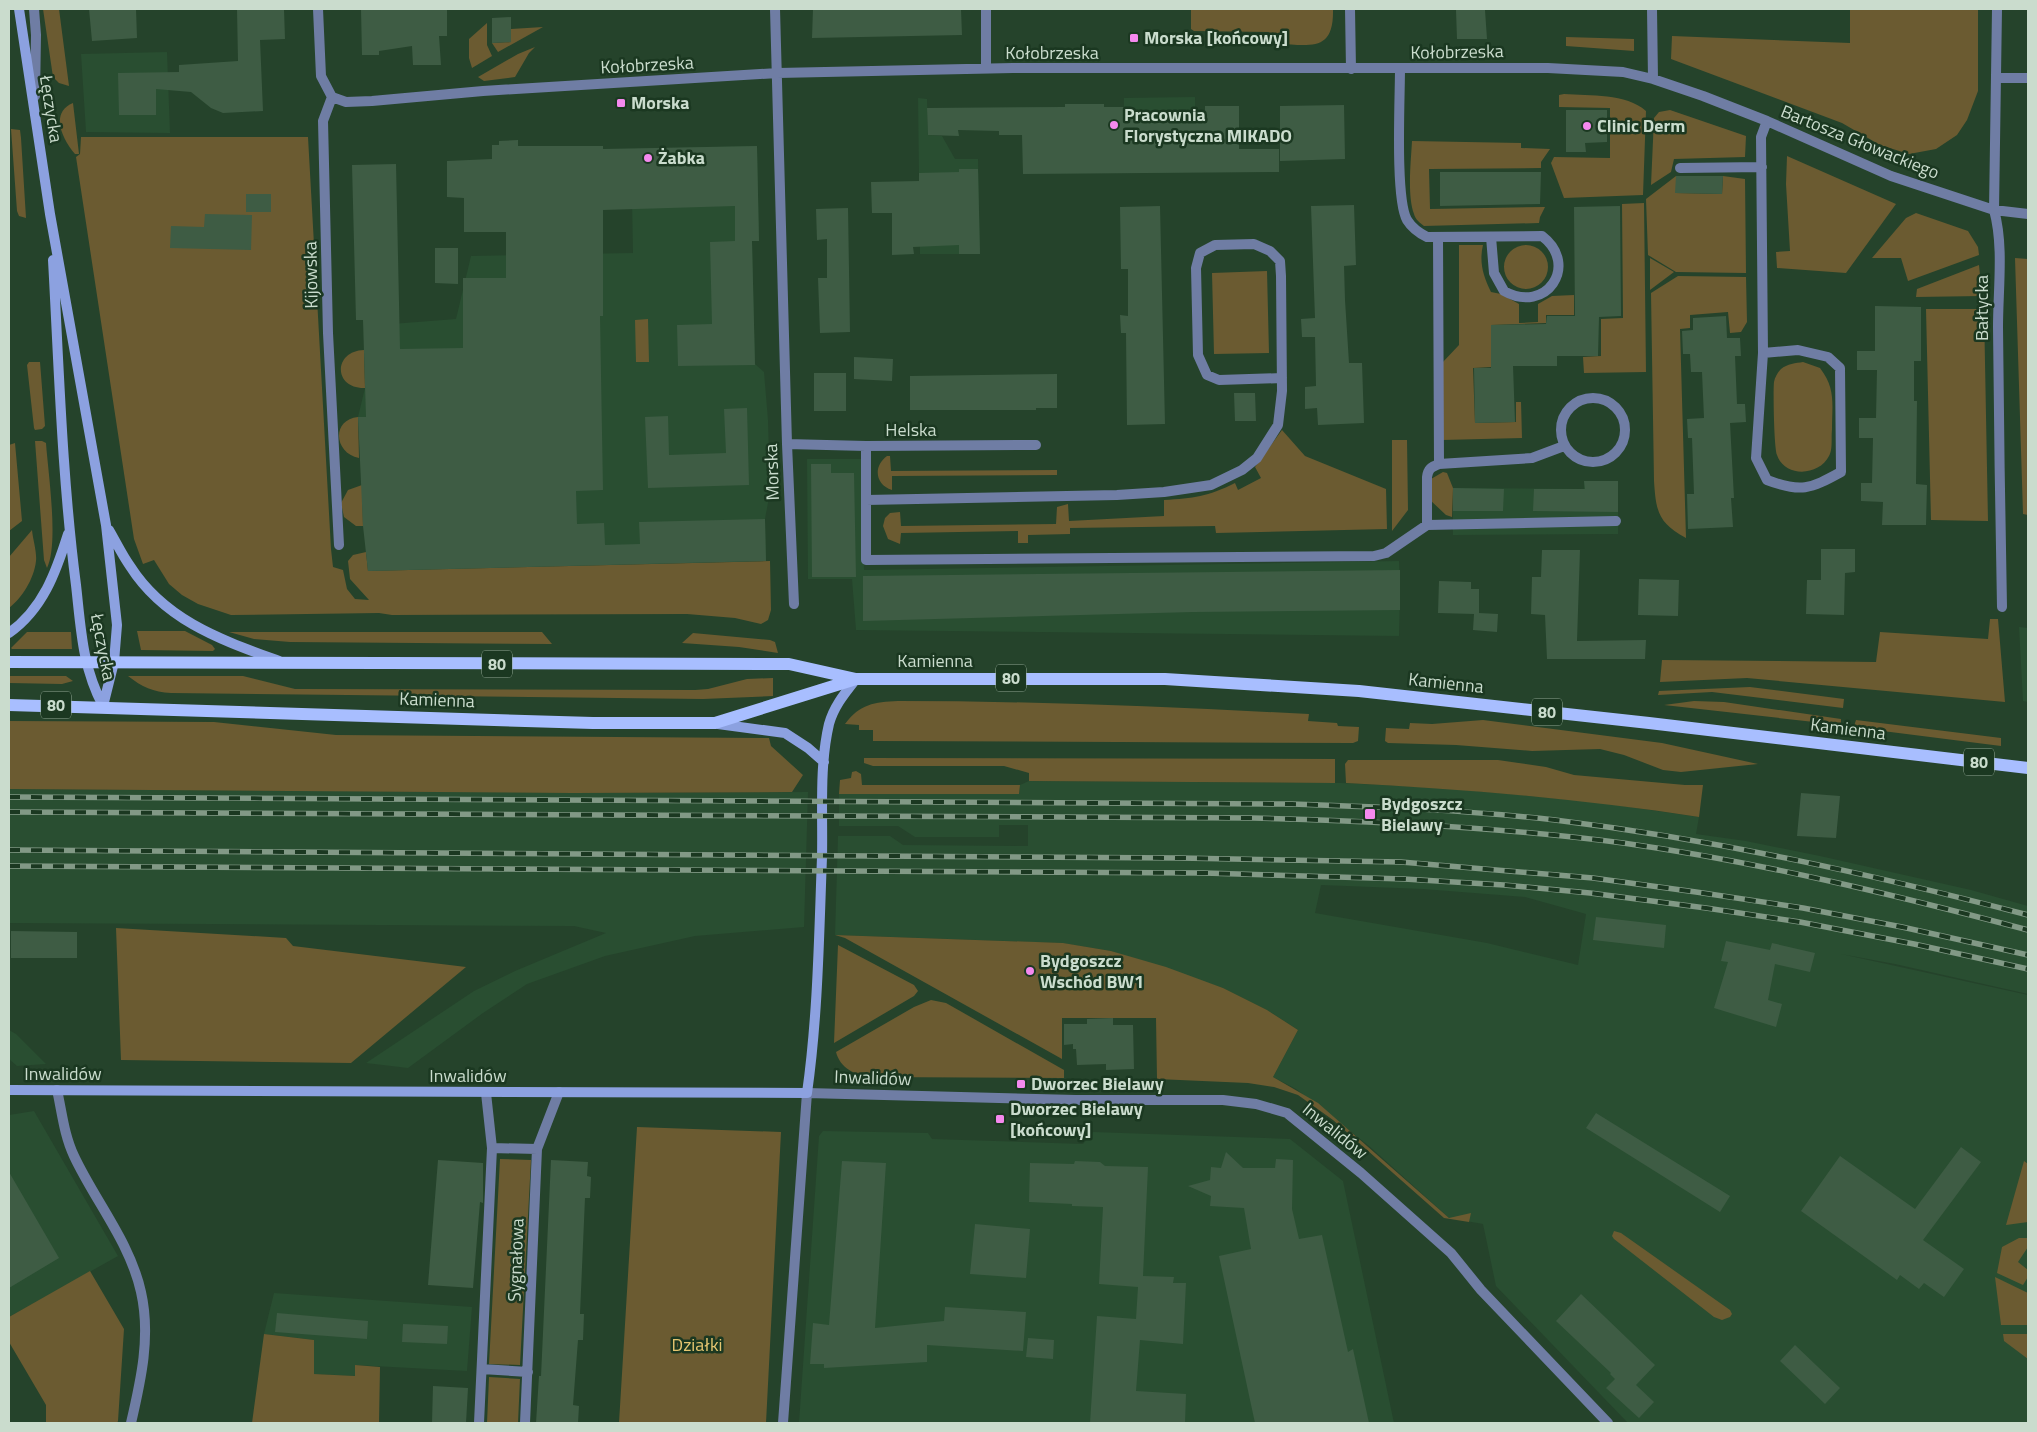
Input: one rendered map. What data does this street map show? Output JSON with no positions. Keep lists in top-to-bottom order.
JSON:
{
  "streets": {
    "main road": ["Kamienna", "80"],
    "street": [
      "Kołobrzeska",
      "Łęczycka",
      "Bartosza Głowackiego",
      "Kijowska",
      "Bałtycka",
      "Helska",
      "Morska",
      "Inwalidów",
      "Sygnałowa"
    ]
  },
  "crossings": [
    ["Kołobrzeska", "Bartosza Głowackiego"],
    ["Kołobrzeska", "Kijowska"],
    ["Kołobrzeska", "Morska"],
    ["Łęczycka", "Kamienna"],
    ["Bartosza Głowackiego", "Bałtycka"],
    ["Helska", "Morska"],
    ["Inwalidów", "Sygnałowa"]
  ],
  "parks": ["Działki"],
  "places": {
    "transit": [
      "Morska [końcowy]",
      "Morska",
      "Bydgoszcz Bielawy",
      "Dworzec Bielawy",
      "Dworzec Bielawy [końcowy]"
    ],
    "other": [
      "Pracownia Florystyczna MIKADO",
      "Clinic Derm",
      "Żabka",
      "Bydgoszcz Wschód BW1"
    ]
  }
}
